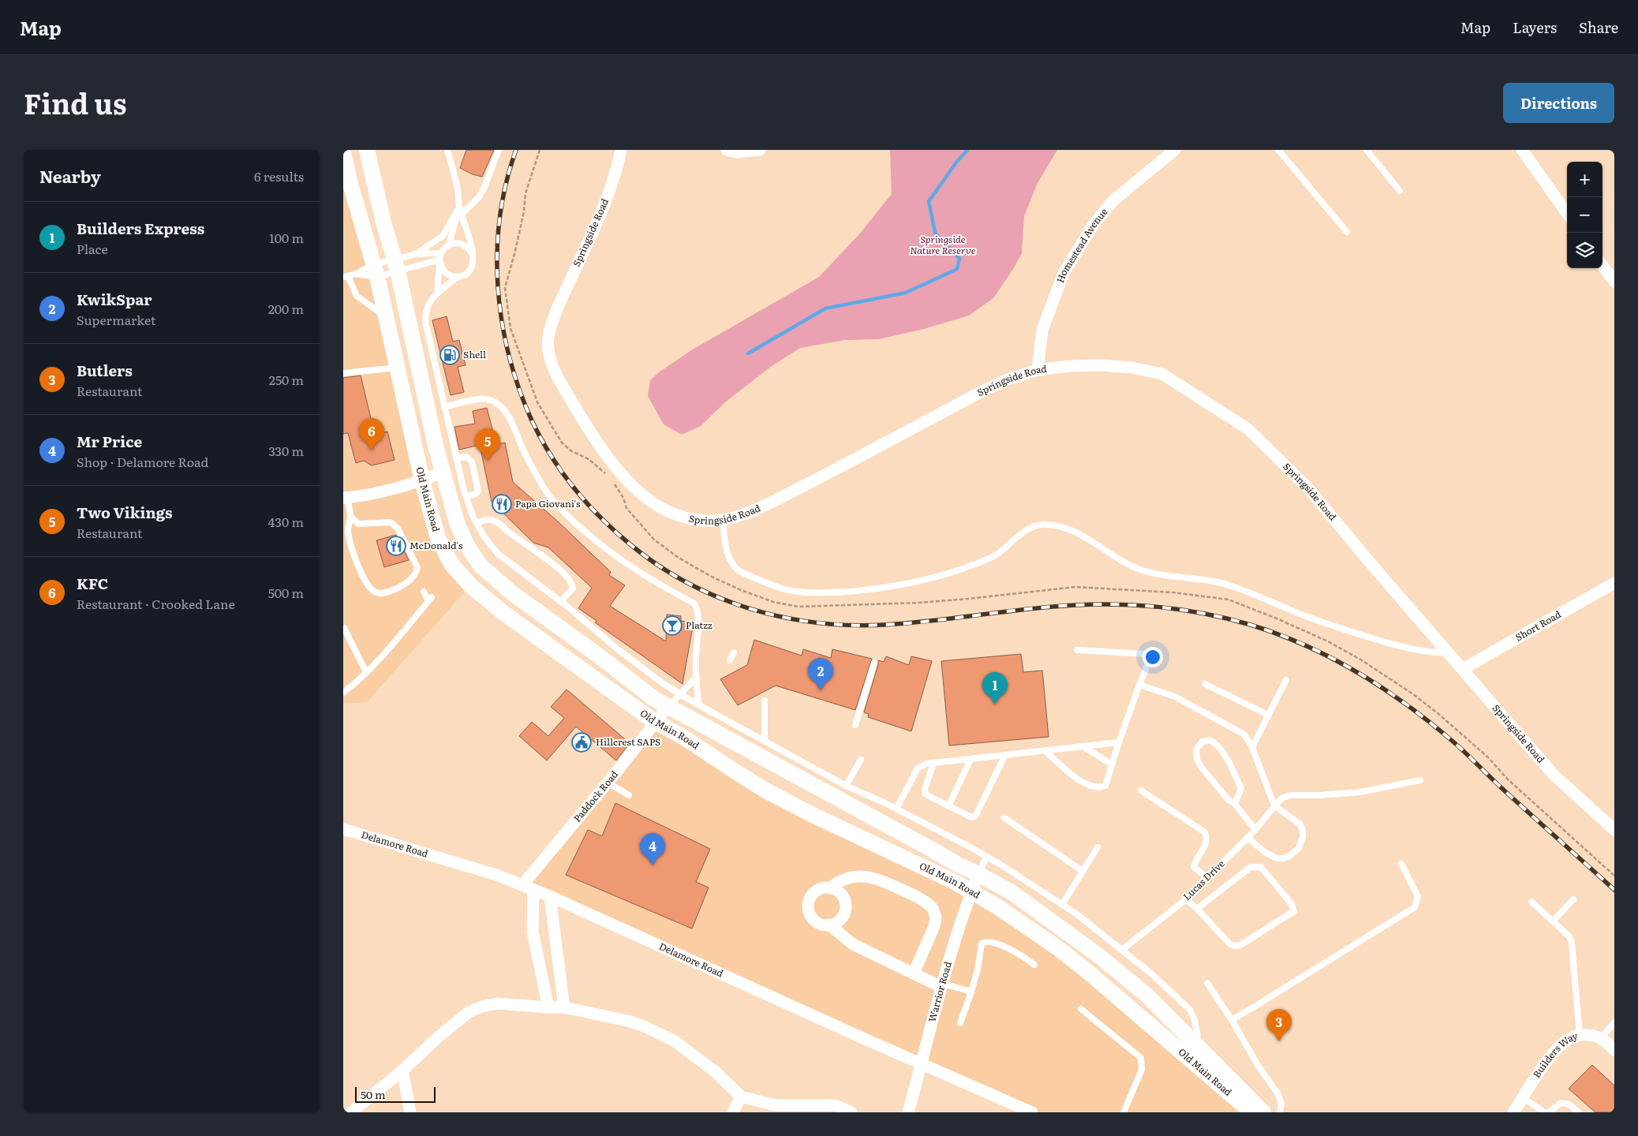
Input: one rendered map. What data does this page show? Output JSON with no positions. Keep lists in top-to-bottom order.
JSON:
{
  "streets": {
    "main road": ["Old Main Road"],
    "street": [
      "Springside Road",
      "Homestead Avenue",
      "Short Road",
      "Paddock Road",
      "Delamore Road",
      "Warrior Road",
      "Builders Way"
    ],
    "lane": ["Lucas Drive"]
  },
  "crossings": [
    ["Springside Road", "Homestead Avenue"],
    ["Springside Road", "Short Road"],
    ["Old Main Road", "Paddock Road"],
    ["Old Main Road", "Warrior Road"],
    ["Paddock Road", "Delamore Road"],
    ["Delamore Road", "Warrior Road"]
  ],
  "parks": ["Springside Nature Reserve"],
  "places": {
    "fuel station": ["Shell"],
    "restaurant": ["Papa Giovani's", "McDonald's"],
    "bar": ["Platzz"],
    "public building": ["Hillcrest SAPS"]
  },
  "scale_bar": "50 m",
  "page": {
    "header": "Map",
    "nav": ["Map", "Layers", "Share"],
    "title": "Find us",
    "buttons": "Directions",
    "heading": ["Nearby", "6 results"],
    "map_buttons": ["+", "−"],
    "list": [
      {
        "mark": "1",
        "name": "Builders Express",
        "note": "Place",
        "value": "100 m"
      },
      {
        "mark": "2",
        "name": "KwikSpar",
        "note": "Supermarket",
        "value": "200 m"
      },
      {
        "mark": "3",
        "name": "Butlers",
        "note": "Restaurant",
        "value": "250 m"
      },
      {
        "mark": "4",
        "name": "Mr Price",
        "note": "Shop · Delamore Road",
        "value": "330 m"
      },
      {
        "mark": "5",
        "name": "Two Vikings",
        "note": "Restaurant",
        "value": "430 m"
      },
      {
        "mark": "6",
        "name": "KFC",
        "note": "Restaurant · Crooked Lane",
        "value": "500 m"
      }
    ],
    "pins": [
      "6",
      "5",
      "2",
      "1",
      "4",
      "3"
    ],
    "scale": "50 m"
  }
}
